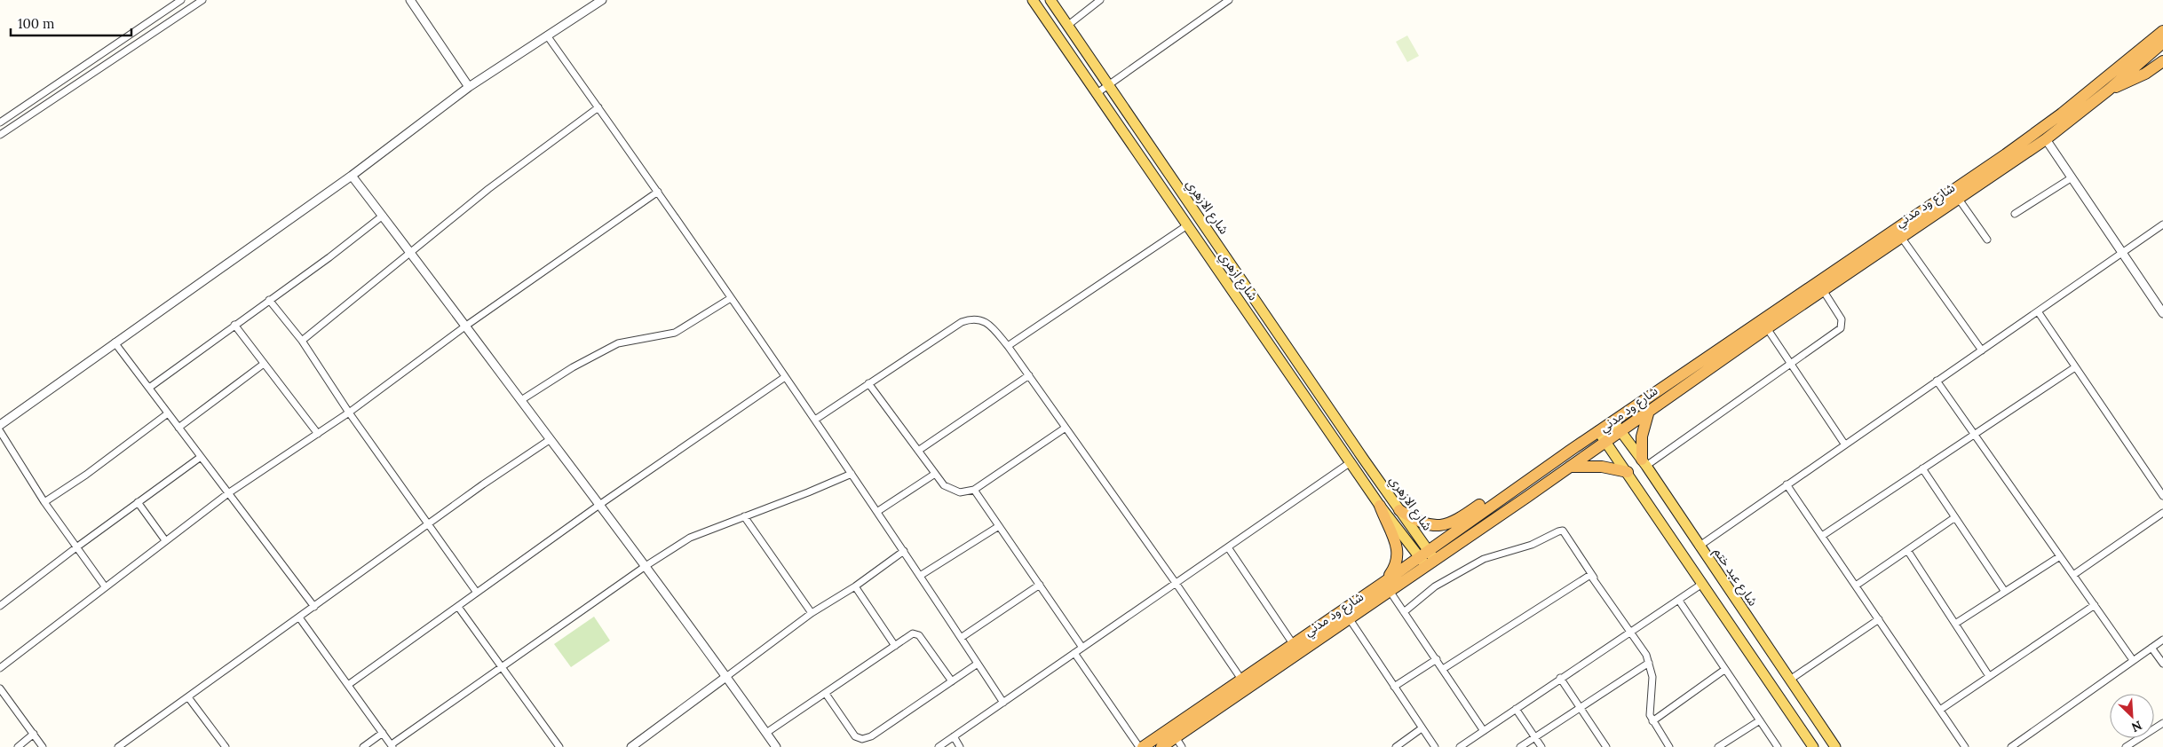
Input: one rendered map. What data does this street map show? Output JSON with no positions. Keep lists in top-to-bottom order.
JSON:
{
  "streets": {
    "highway": ["شارع ود مدني"],
    "main road": ["شارع الازهري", "شارع ازهري", "شارع عبد ختم"]
  },
  "crossings": [
    ["شارع ود مدني", "شارع الازهري"],
    ["شارع ود مدني", "شارع ازهري"],
    ["شارع ود مدني", "شارع عبد ختم"],
    ["شارع الازهري", "شارع ازهري"]
  ],
  "scale_bar": "100 m",
  "north": "bottom right"
}
